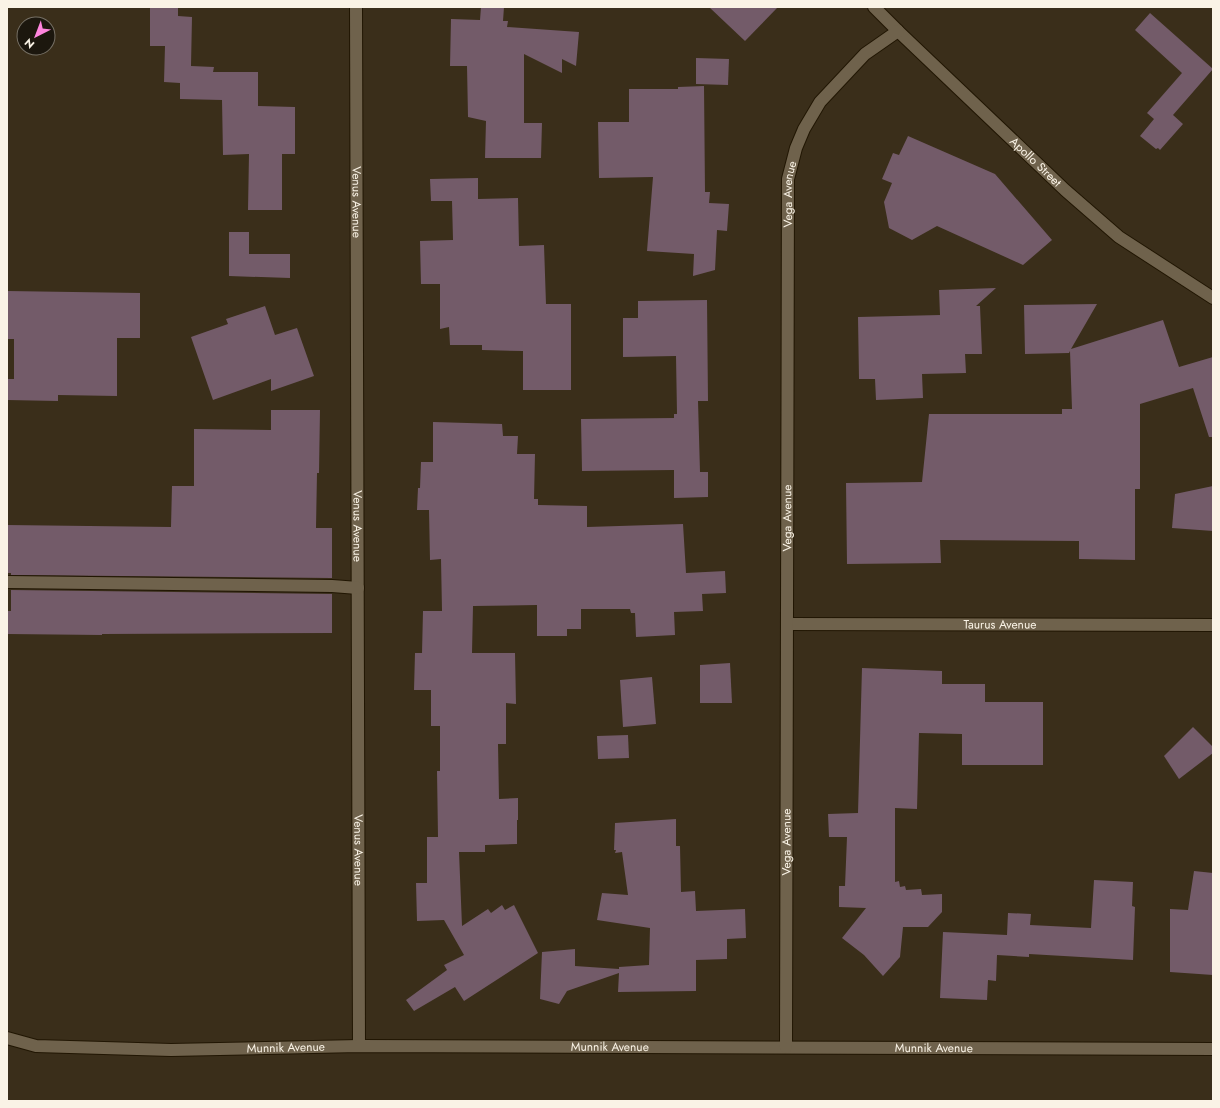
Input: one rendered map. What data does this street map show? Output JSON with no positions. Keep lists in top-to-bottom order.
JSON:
{
  "streets": {
    "street": [
      "Apollo Street",
      "Vega Avenue",
      "Venus Avenue",
      "Taurus Avenue",
      "Munnik Avenue"
    ]
  },
  "crossings": [
    ["Apollo Street", "Vega Avenue"],
    ["Vega Avenue", "Taurus Avenue"],
    ["Vega Avenue", "Munnik Avenue"],
    ["Venus Avenue", "Munnik Avenue"]
  ],
  "north": "bottom left"
}
